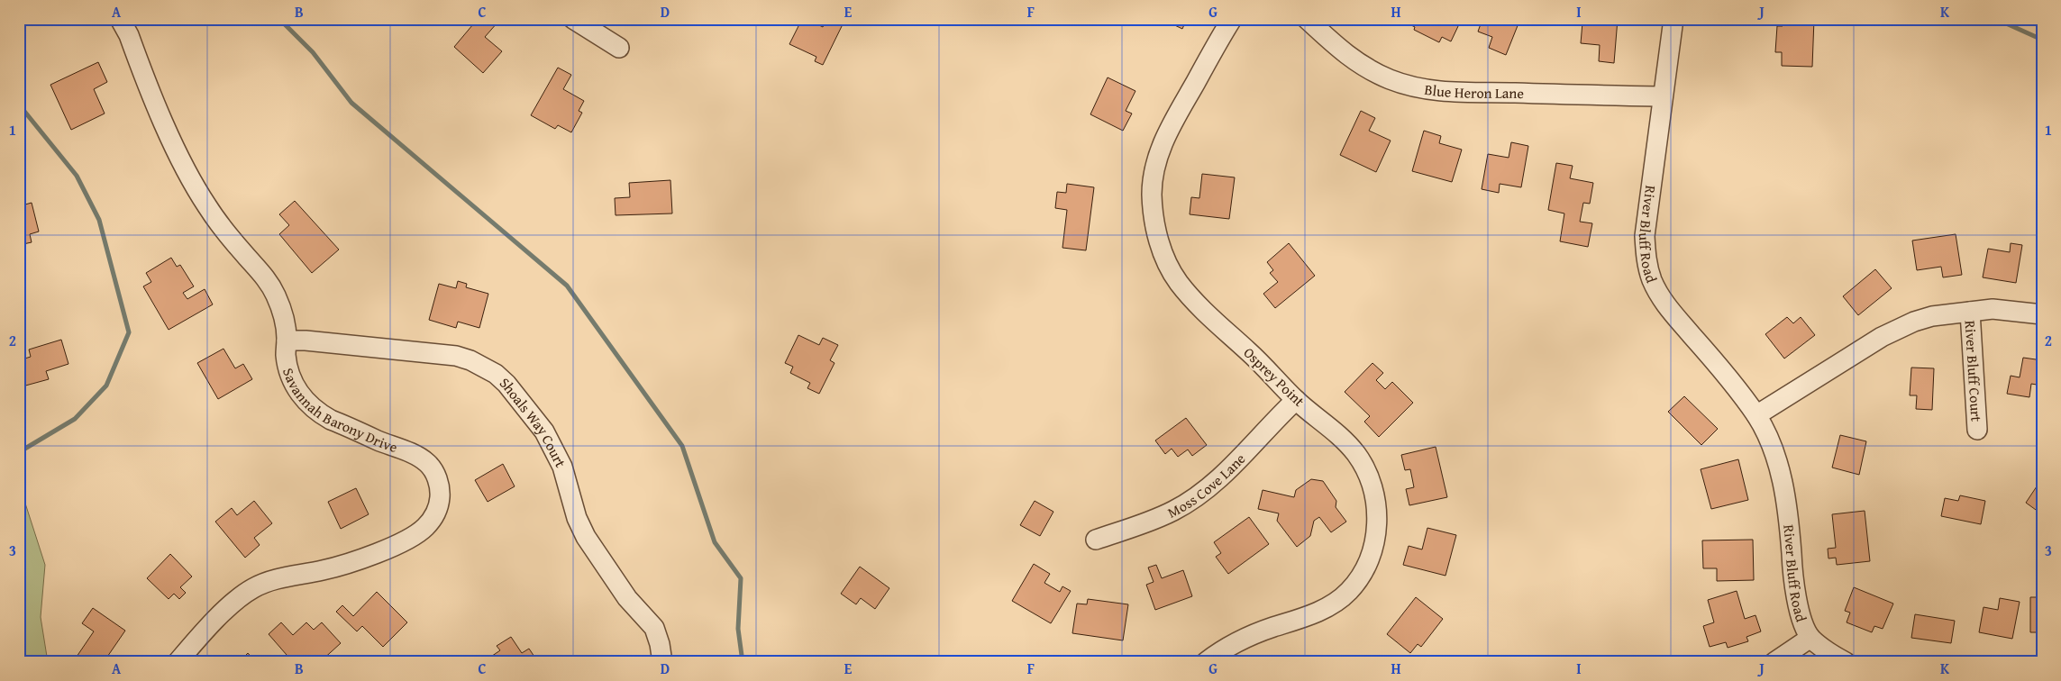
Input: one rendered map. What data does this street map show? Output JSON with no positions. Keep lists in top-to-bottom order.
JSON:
{
  "streets": {
    "street": [
      "Blue Heron Lane",
      "River Bluff Road",
      "River Bluff Court",
      "Osprey Point",
      "Savannah Barony Drive",
      "Shoals Way Court",
      "Moss Cove Lane"
    ]
  },
  "crossings": [
    ["Blue Heron Lane", "River Bluff Road"],
    ["Osprey Point", "Moss Cove Lane"],
    ["Savannah Barony Drive", "Shoals Way Court"]
  ],
  "grid": {
    "columns": [
      "A",
      "B",
      "C",
      "D",
      "E",
      "F",
      "G",
      "H",
      "I",
      "J",
      "K"
    ],
    "rows": ["1", "2", "3"]
  }
}
